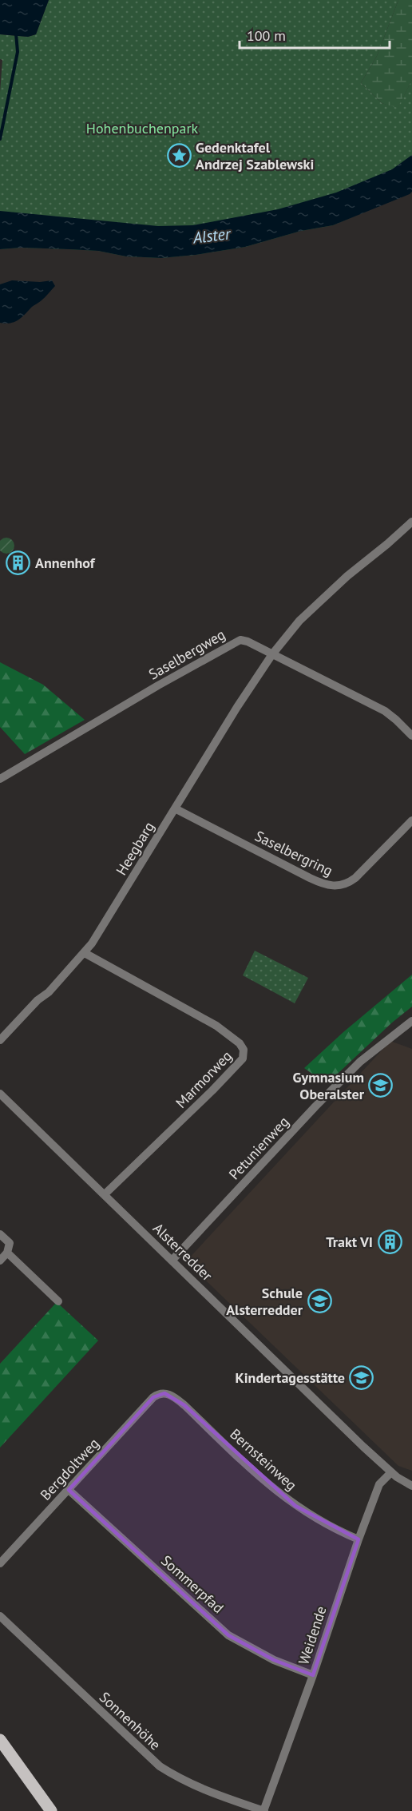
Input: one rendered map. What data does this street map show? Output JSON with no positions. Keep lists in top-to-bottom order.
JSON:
{
  "streets": {
    "street": [
      "Saselbergweg",
      "Heegbarg",
      "Saselbergring",
      "Marmorweg",
      "Petunienweg",
      "Alsterredder",
      "Bernsteinweg",
      "Bergdoltweg",
      "Sommerpfad",
      "Weidende",
      "Sonnenhöhe"
    ]
  },
  "crossings": [
    ["Saselbergweg", "Heegbarg"],
    ["Heegbarg", "Saselbergring"],
    ["Heegbarg", "Marmorweg"],
    ["Marmorweg", "Alsterredder"],
    ["Petunienweg", "Alsterredder"],
    ["Alsterredder", "Weidende"],
    ["Bernsteinweg", "Bergdoltweg"],
    ["Bernsteinweg", "Weidende"],
    ["Bergdoltweg", "Sommerpfad"],
    ["Sommerpfad", "Weidende"],
    ["Weidende", "Sonnenhöhe"]
  ],
  "water": ["Alster"],
  "parks": ["Hohenbuchenpark"],
  "places": {
    "place": ["Gedenktafel Andrzej Szablewski"],
    "building": ["Annenhof", "Trakt VI"],
    "school or university": ["Gymnasium Oberalster", "Schule Alsterredder", "Kindertagesstätte"]
  },
  "scale_bar": "100 m"
}
